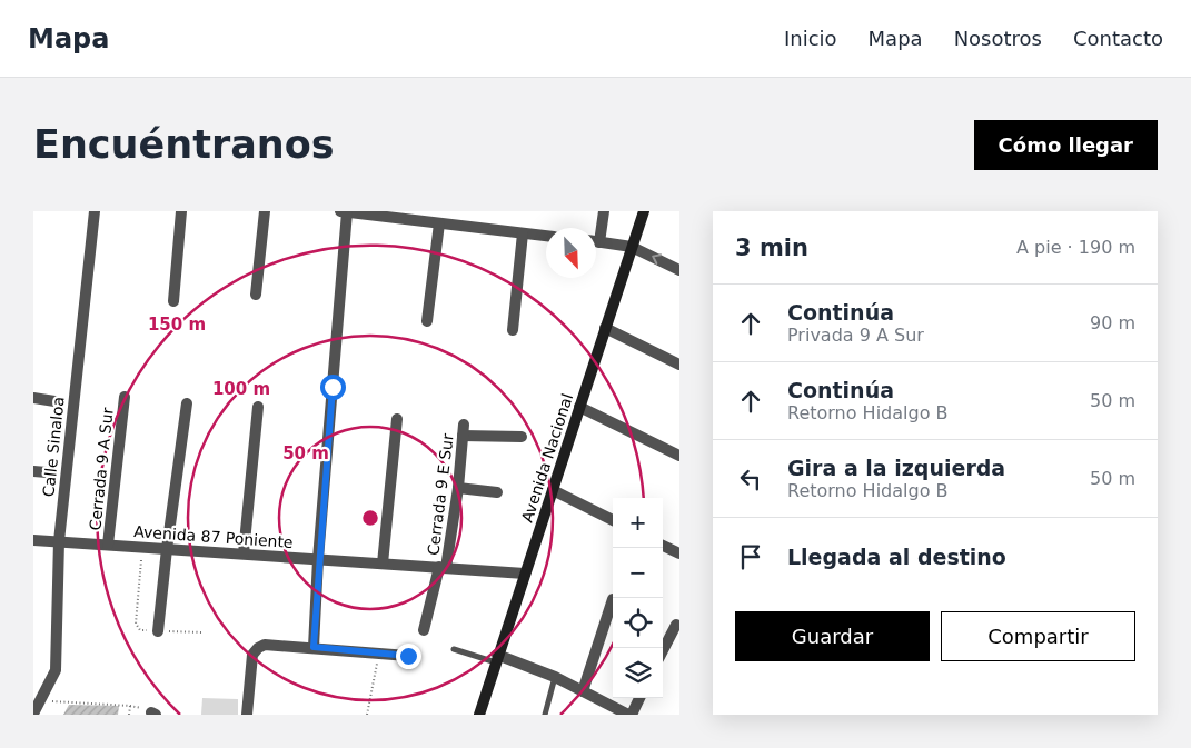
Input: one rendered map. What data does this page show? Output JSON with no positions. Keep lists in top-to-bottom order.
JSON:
{
  "streets": {
    "main road": ["Avenida Nacional"],
    "street": [
      "Calle Sinaloa",
      "Cerrada 9 A Sur",
      "Cerrada 9 E Sur",
      "Avenida 87 Poniente"
    ]
  },
  "crossings": [
    ["Calle Sinaloa", "Avenida 87 Poniente"],
    ["Avenida Nacional", "Avenida 87 Poniente"],
    ["Cerrada 9 A Sur", "Avenida 87 Poniente"],
    ["Cerrada 9 E Sur", "Avenida 87 Poniente"]
  ],
  "north": "bottom right",
  "page": {
    "header": "Mapa",
    "nav": [
      "Inicio",
      "Mapa",
      "Nosotros",
      "Contacto"
    ],
    "buttons": [
      "Cómo llegar",
      ["Guardar", "Compartir"]
    ],
    "title": "Encuéntranos",
    "heading": ["3 min", "A pie · 190 m"],
    "list": [
      ["Continúa", "Privada 9 A Sur", "90 m"],
      ["Continúa", "Retorno Hidalgo B", "50 m"],
      ["Gira a la izquierda", "Retorno Hidalgo B", "50 m"],
      "Llegada al destino"
    ],
    "map_buttons": ["+", "−"]
  },
  "rings": ["150 m", "100 m", "50 m"]
}
